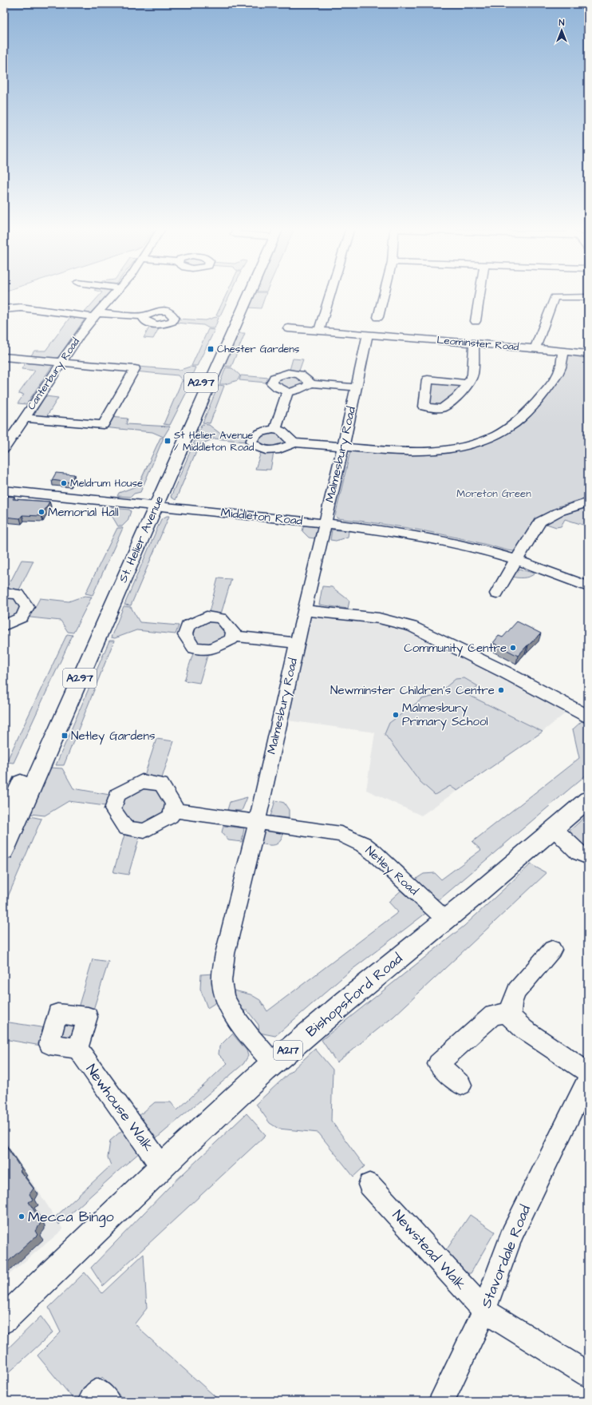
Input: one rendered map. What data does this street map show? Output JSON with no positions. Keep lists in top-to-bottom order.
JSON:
{
  "streets": {
    "main road": [
      "A297",
      "St. Helier Avenue",
      "Bishopsford Road",
      "A217"
    ],
    "street": [
      "Leominster Road",
      "Canterbury Road",
      "Malmesbury Road",
      "Middleton Road",
      "Netley Road",
      "Newhouse Walk",
      "Newstead Walk",
      "Stavordale Road"
    ]
  },
  "crossings": [
    ["Leominster Road", "Malmesbury Road"],
    ["Malmesbury Road", "Middleton Road"],
    ["Malmesbury Road", "Netley Road"],
    ["Malmesbury Road", "Bishopsford Road"],
    ["Middleton Road", "St. Helier Avenue"],
    ["Netley Road", "Bishopsford Road"],
    ["Bishopsford Road", "Newhouse Walk"],
    ["Newstead Walk", "Stavordale Road"]
  ],
  "parks": ["Moreton Green"],
  "places": {
    "transit": ["Chester Gardens", "St Helier Avenue / Middleton Road", "Netley Gardens"],
    "other": [
      "Meldrum House",
      "Memorial Hall",
      "Community Centre",
      "Newminster Children's Centre",
      "Malmesbury Primary School",
      "Mecca Bingo"
    ]
  },
  "north": "top"
}
